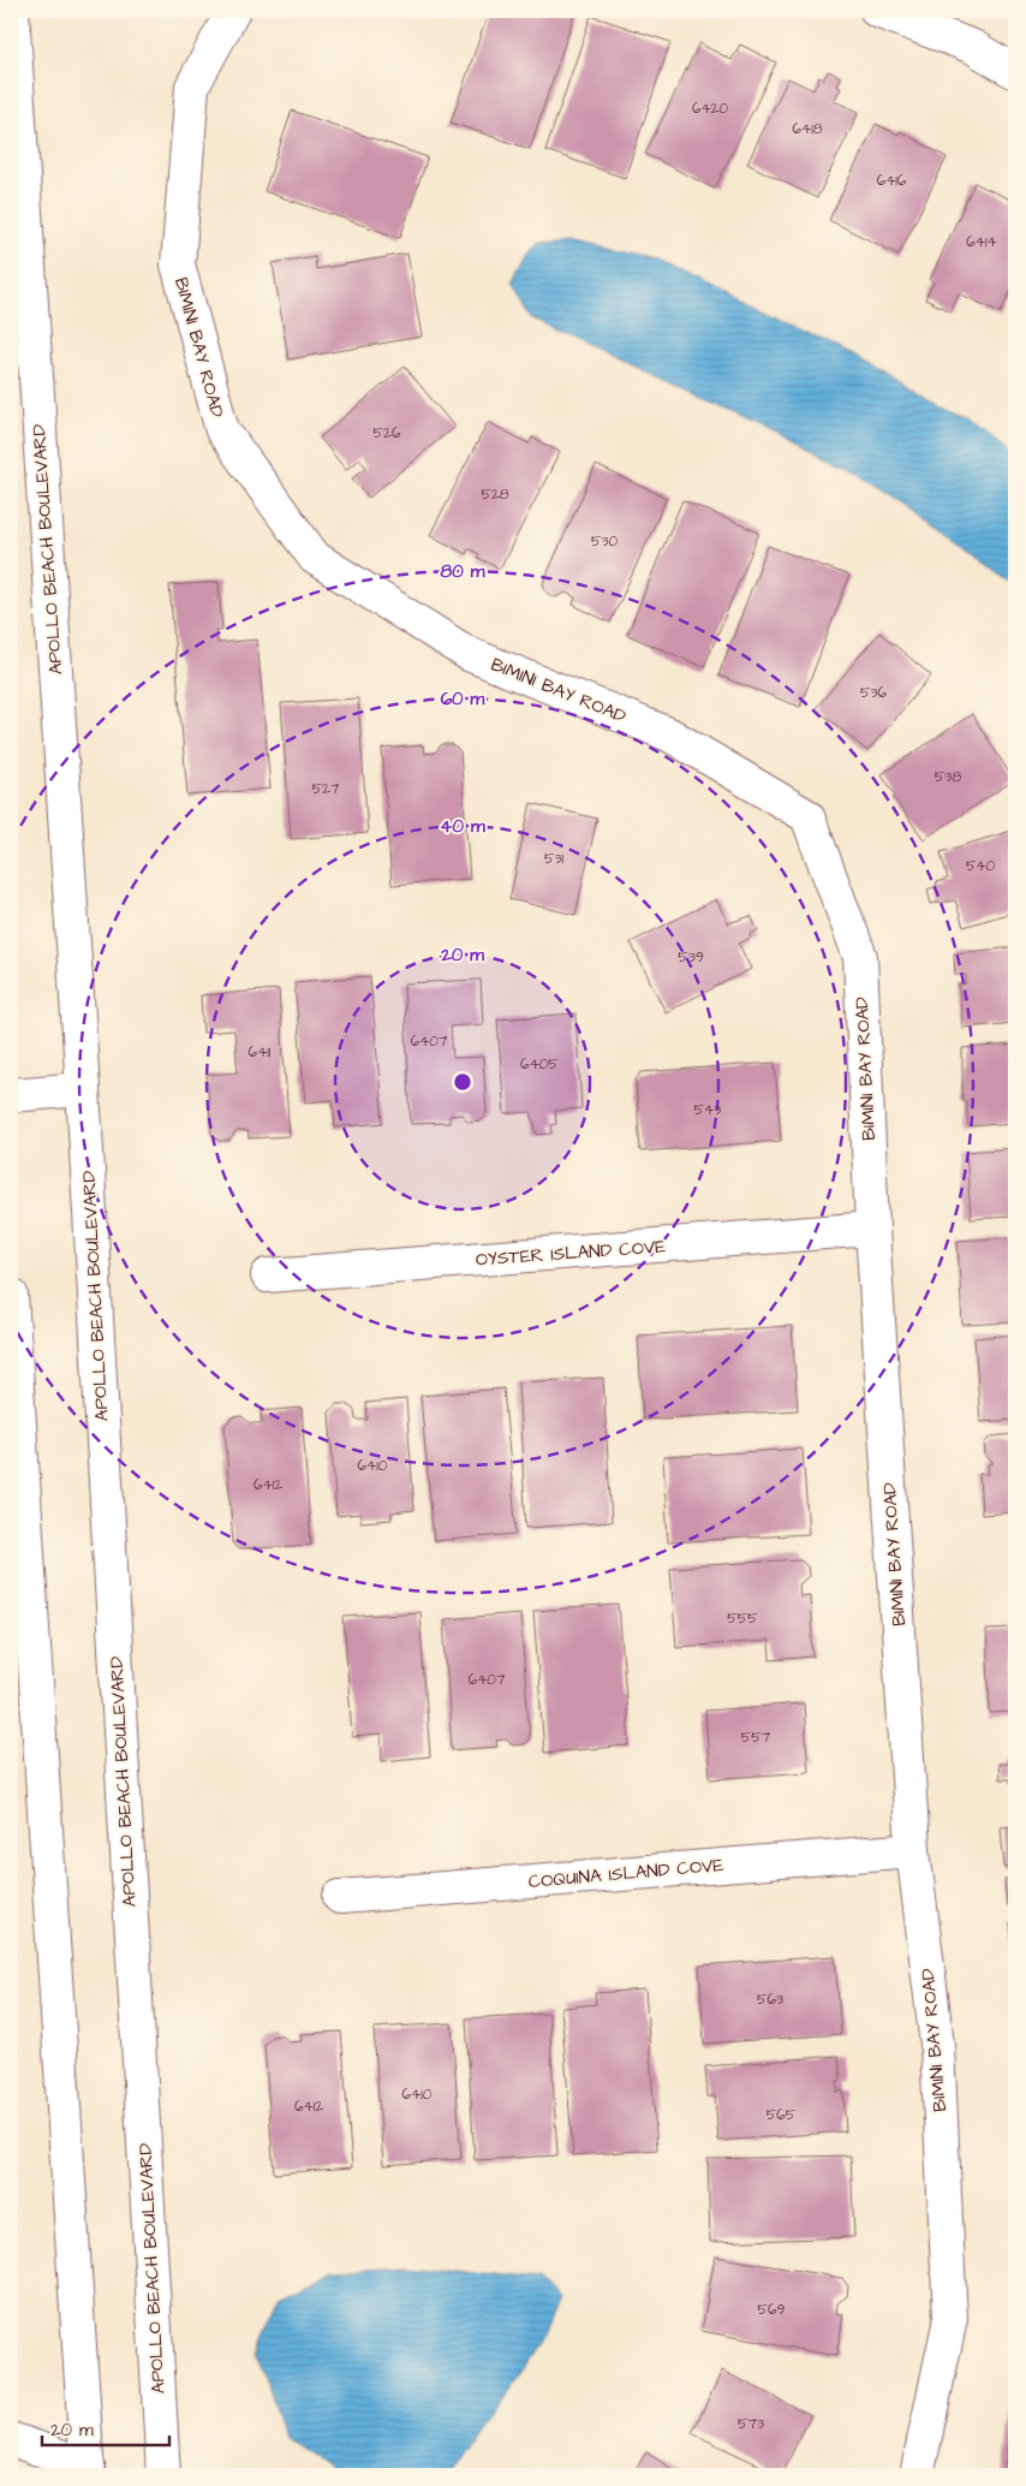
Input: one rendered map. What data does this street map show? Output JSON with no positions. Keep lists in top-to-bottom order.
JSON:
{
  "streets": {
    "street": [
      "BIMINI BAY ROAD",
      "APOLLO BEACH BOULEVARD",
      "OYSTER ISLAND COVE",
      "COQUINA ISLAND COVE"
    ]
  },
  "crossings": [
    ["BIMINI BAY ROAD", "OYSTER ISLAND COVE"],
    ["BIMINI BAY ROAD", "COQUINA ISLAND COVE"]
  ],
  "house_numbers": [
    "6420",
    "6418",
    "6416",
    "6414",
    "526",
    "528",
    "530",
    "536",
    "538",
    "527",
    "531",
    "540",
    "539",
    "6407",
    "6411",
    "6405",
    "543",
    "6410",
    "6412",
    "555",
    "6407",
    "557",
    "563",
    "6410",
    "6412",
    "565",
    "569",
    "573"
  ],
  "scale_bar": "20 m",
  "rings": [
    "80 m",
    "60 m",
    "40 m",
    "20 m"
  ]
}
